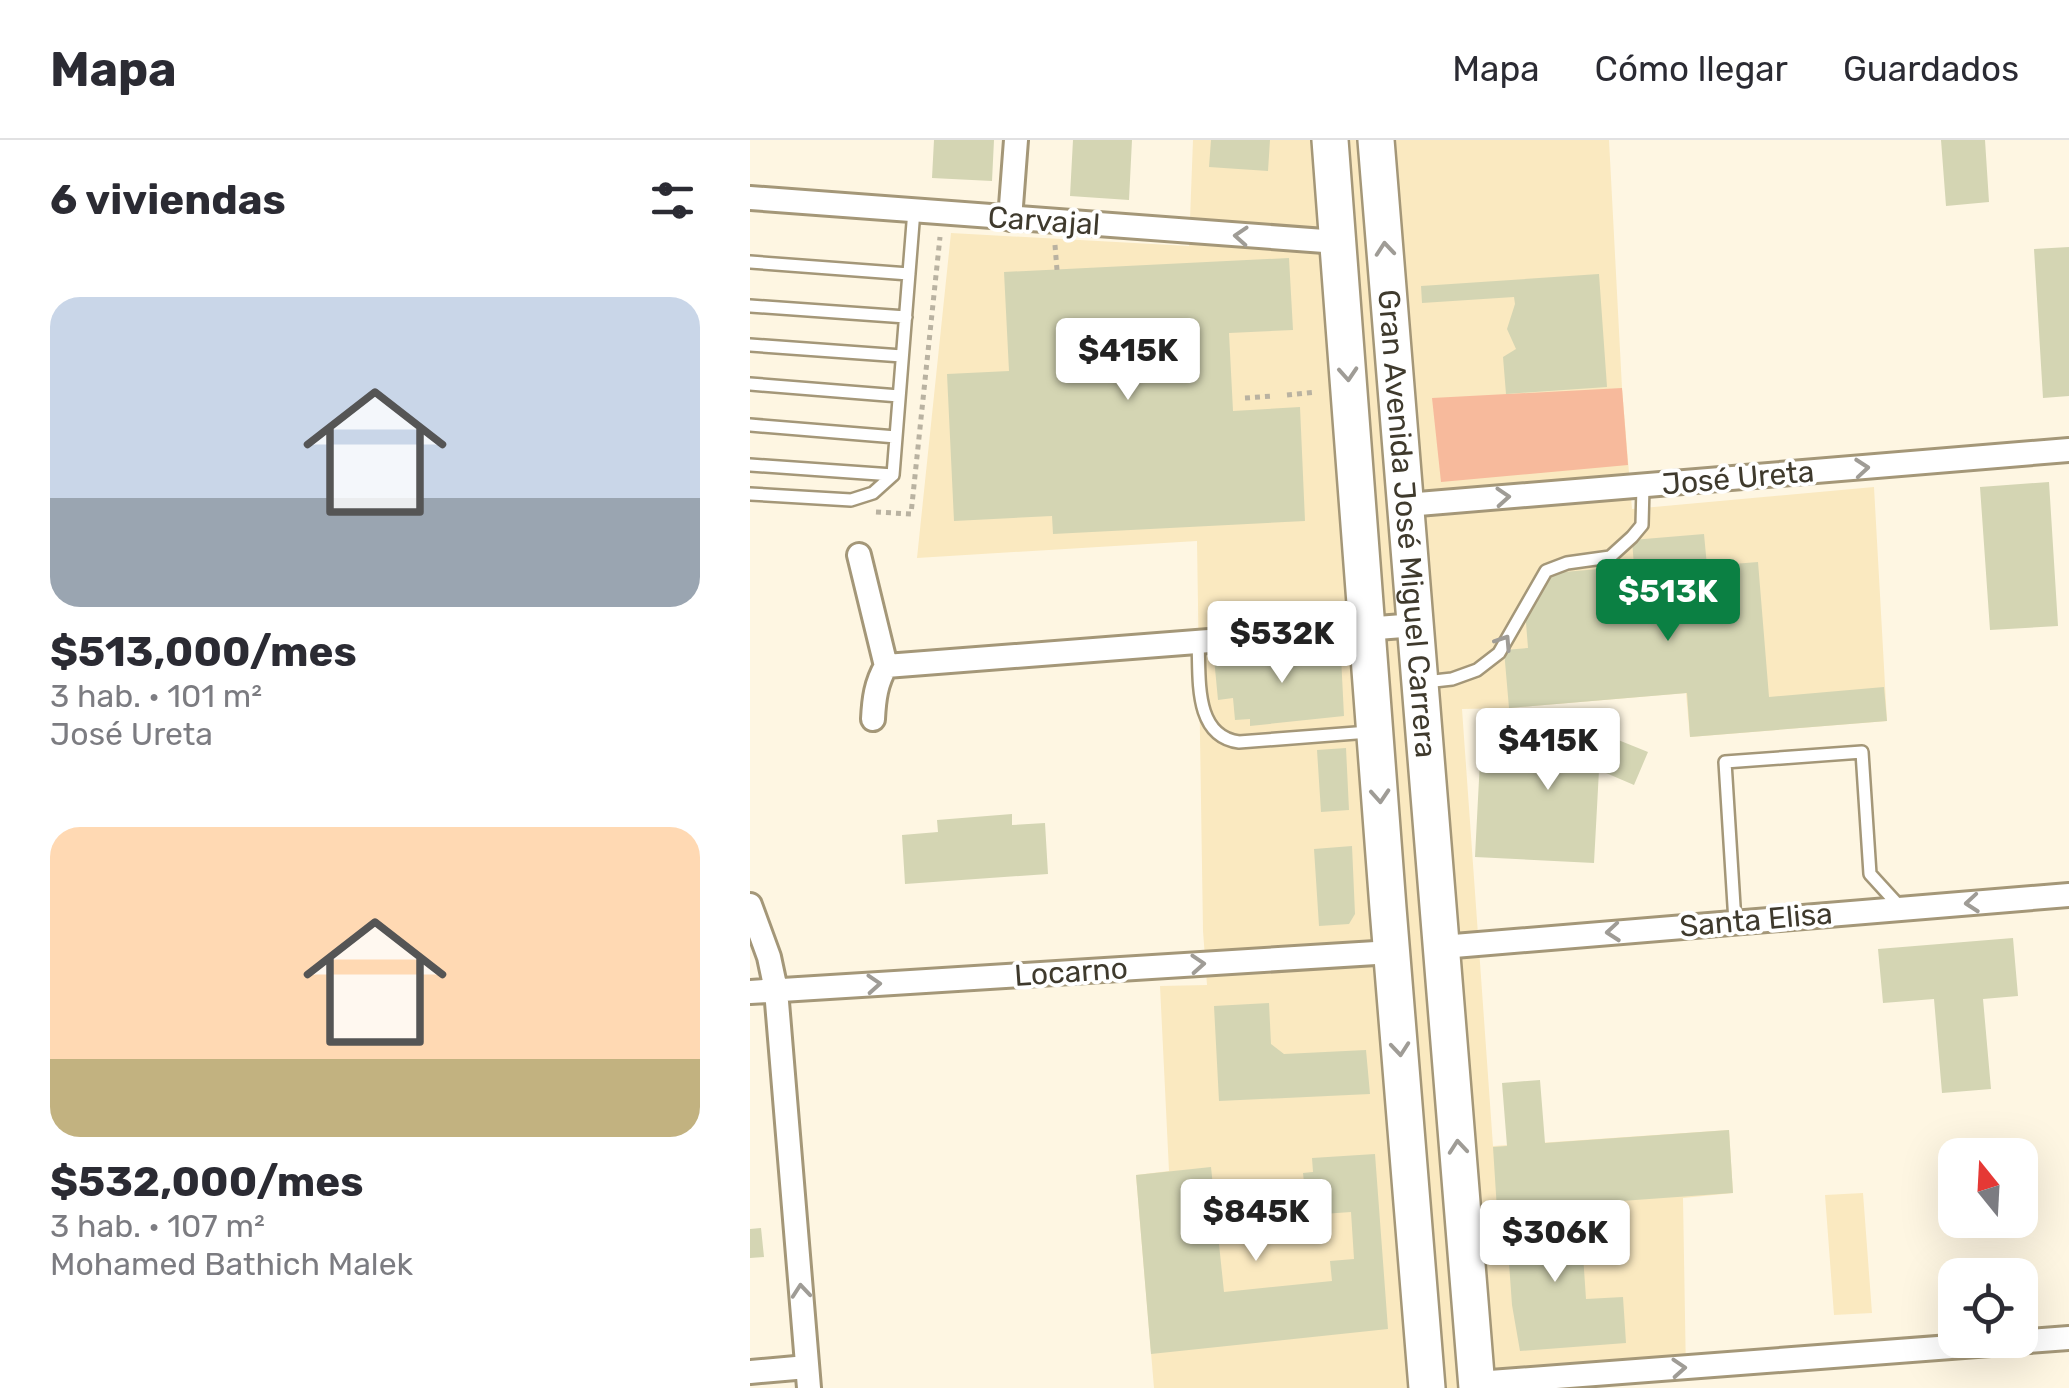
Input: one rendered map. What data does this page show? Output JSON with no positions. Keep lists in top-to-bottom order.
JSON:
{
  "streets": {
    "main road": ["Gran Avenida José Miguel Carrera"],
    "street": [
      "Carvajal",
      "José Ureta",
      "Santa Elisa",
      "Locarno"
    ]
  },
  "crossings": [
    ["Carvajal", "Gran Avenida José Miguel Carrera"],
    ["José Ureta", "Gran Avenida José Miguel Carrera"],
    ["Gran Avenida José Miguel Carrera", "Santa Elisa"],
    ["Gran Avenida José Miguel Carrera", "Locarno"]
  ],
  "one_way": [
    "Carvajal",
    "José Ureta",
    "Santa Elisa",
    "Locarno"
  ],
  "north": "top",
  "page": {
    "header": "Mapa",
    "nav": ["Mapa", "Cómo llegar", "Guardados"],
    "heading": "6 viviendas",
    "list": [
      {
        "name": "$513,000/mes",
        "note": "3 hab. · 101 m² · José Ureta"
      },
      {
        "name": "$532,000/mes",
        "note": "3 hab. · 107 m² · Mohamed Bathich Malek"
      }
    ],
    "price": [
      "$415K",
      "$513K",
      "$532K",
      "$415K",
      "$845K",
      "$306K"
    ]
  }
}
